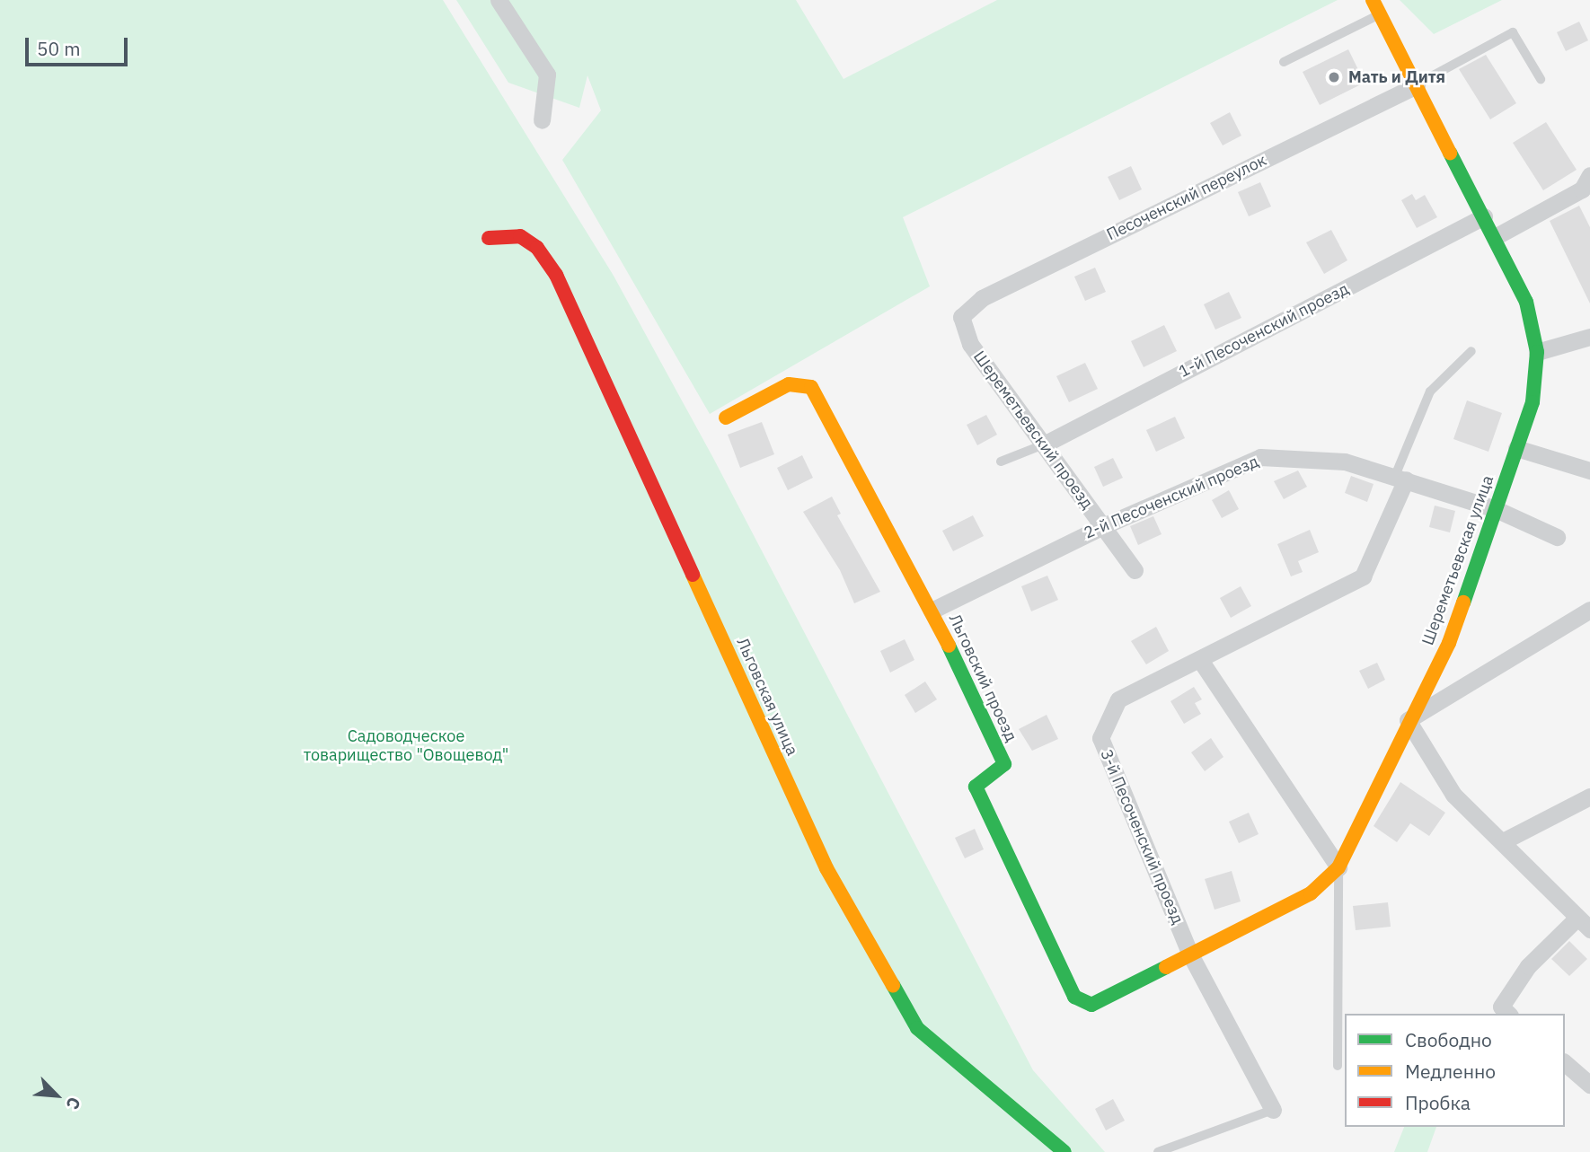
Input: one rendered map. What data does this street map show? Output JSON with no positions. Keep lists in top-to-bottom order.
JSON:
{
  "streets": {
    "street": [
      "Песоченский переулок",
      "1-й Песоченский проезд",
      "Шереметьевский проезд",
      "2-й Песоченский проезд",
      "Шереметьевская улица",
      "Льговский проезд",
      "Льговская улица",
      "3-й Песоченский проезд"
    ]
  },
  "crossings": [
    ["Песоченский переулок", "Шереметьевский проезд"],
    ["Песоченский переулок", "Шереметьевская улица"],
    ["1-й Песоченский проезд", "Шереметьевский проезд"],
    ["1-й Песоченский проезд", "Шереметьевская улица"],
    ["Шереметьевский проезд", "2-й Песоченский проезд"],
    ["2-й Песоченский проезд", "Шереметьевская улица"],
    ["2-й Песоченский проезд", "Льговский проезд"],
    ["2-й Песоченский проезд", "3-й Песоченский проезд"],
    ["Шереметьевская улица", "Льговский проезд"],
    ["Шереметьевская улица", "3-й Песоченский проезд"]
  ],
  "parks": ["Садоводческое товарищество \"Овощевод\""],
  "places": ["Мать и Дитя"],
  "legend": ["Свободно", "Медленно", "Пробка"],
  "scale_bar": "50 m",
  "north": "bottom right"
}
